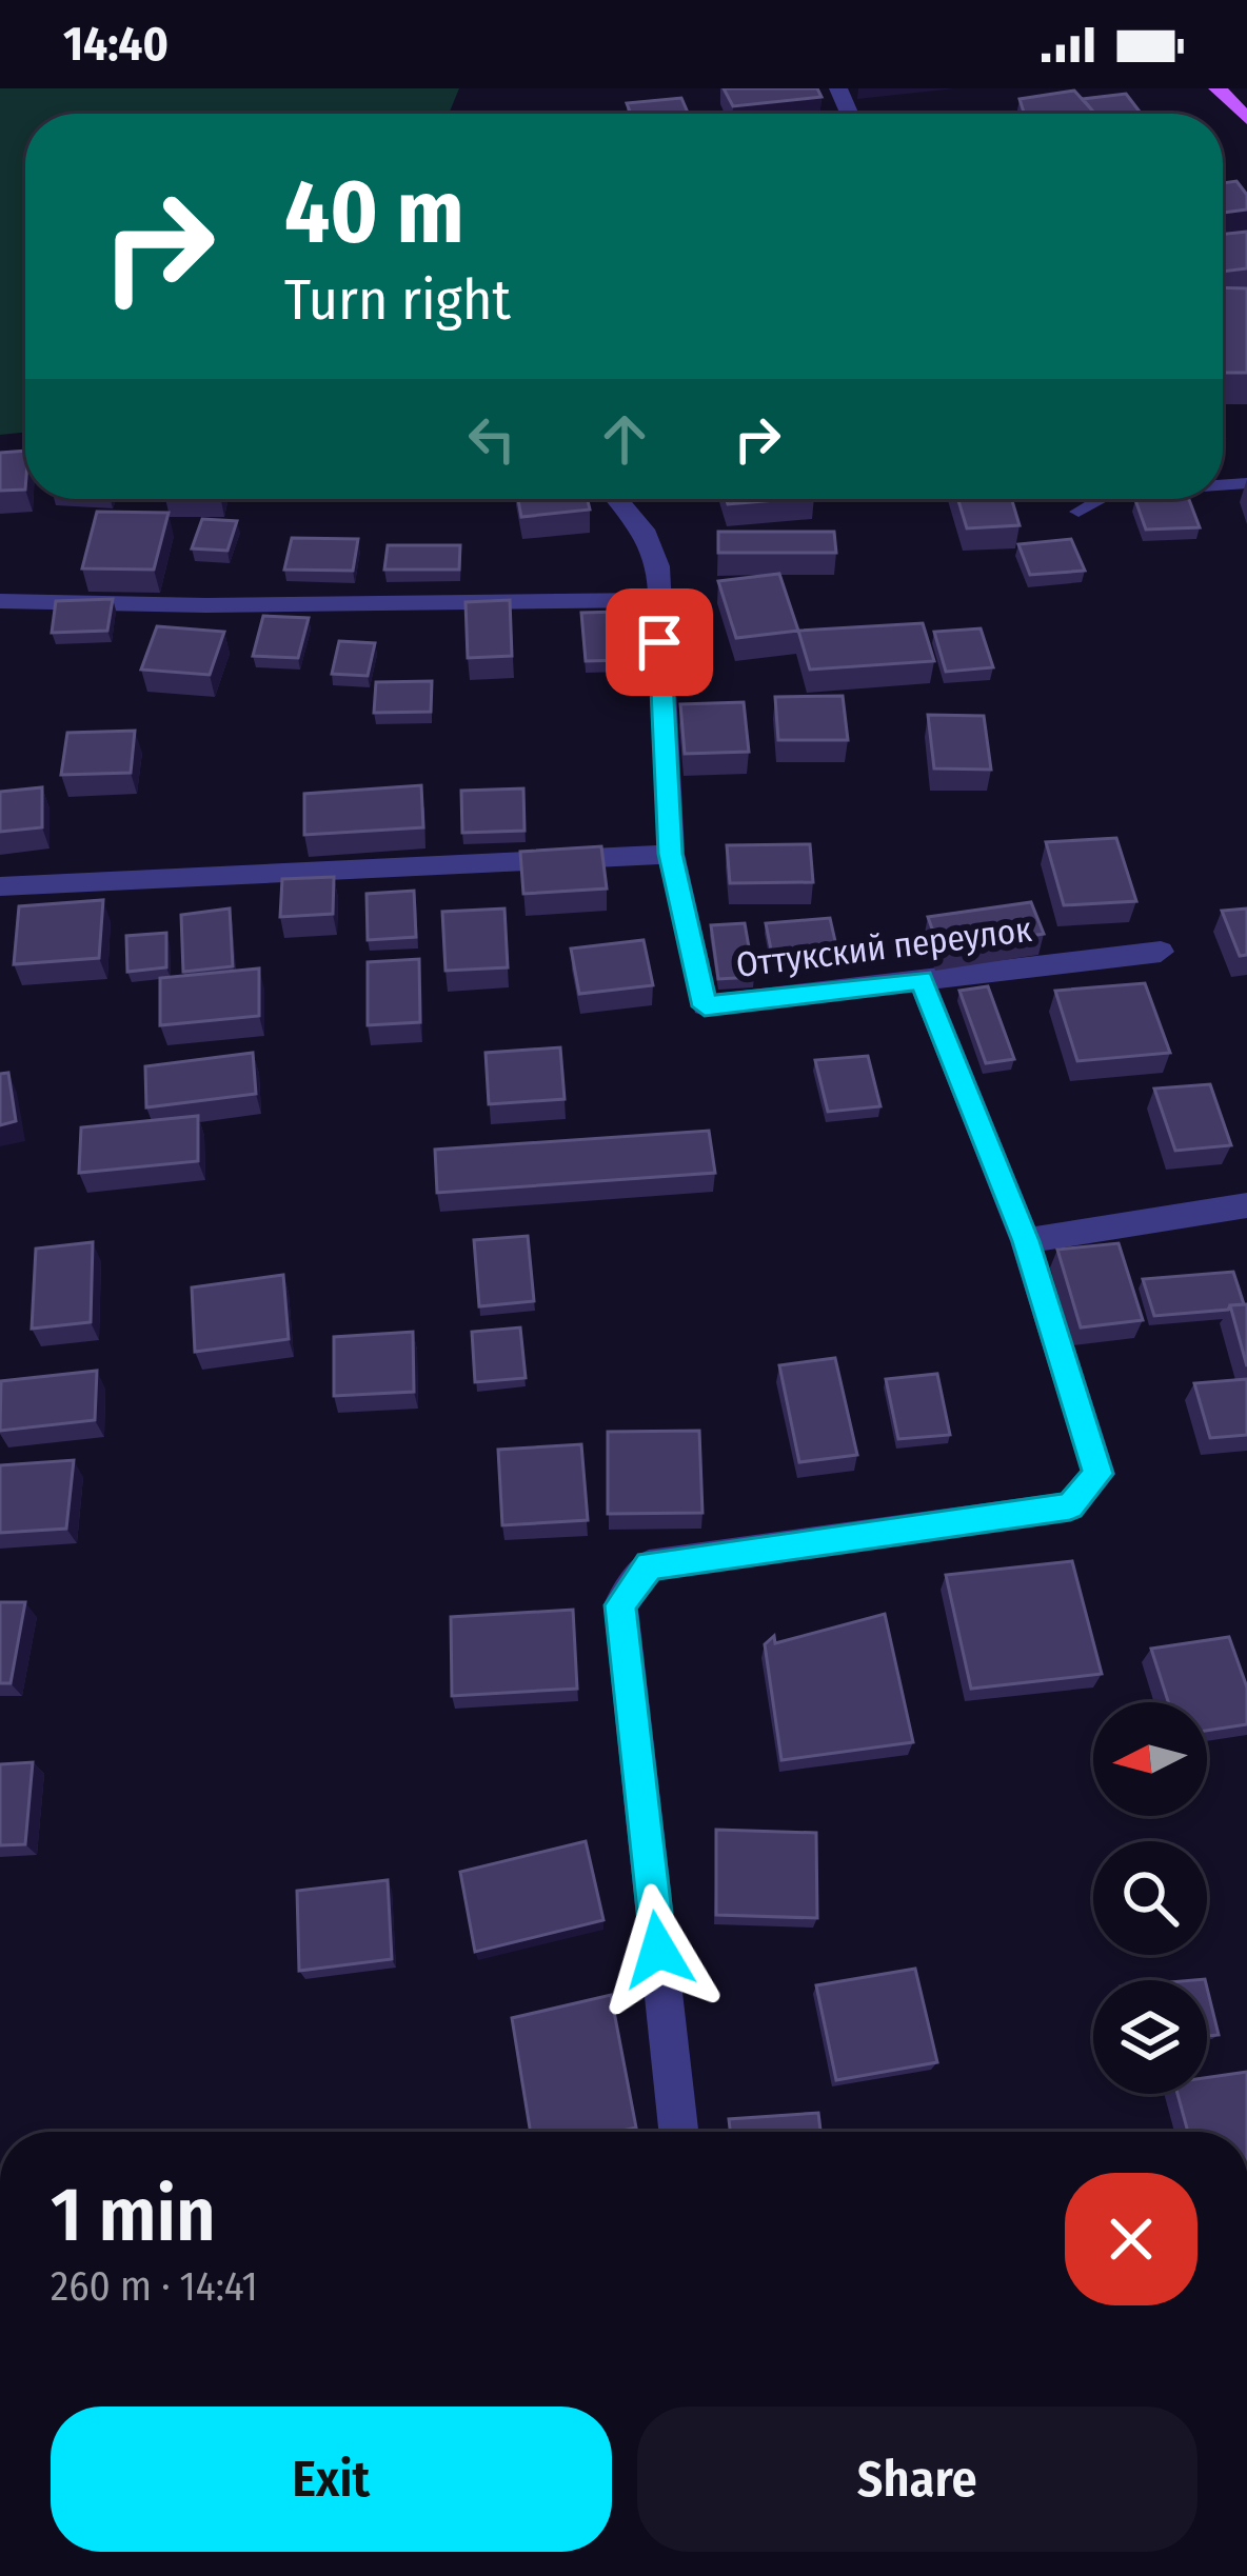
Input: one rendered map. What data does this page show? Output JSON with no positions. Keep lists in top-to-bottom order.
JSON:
{
  "streets": {
    "street": ["Оттукский переулок"]
  },
  "north": "left",
  "page": {
    "status": "14:40",
    "turn": ["40 m", "Turn right"],
    "heading": ["1 min", "260 m · 14:41"],
    "buttons": ["Exit", "Share"]
  }
}
